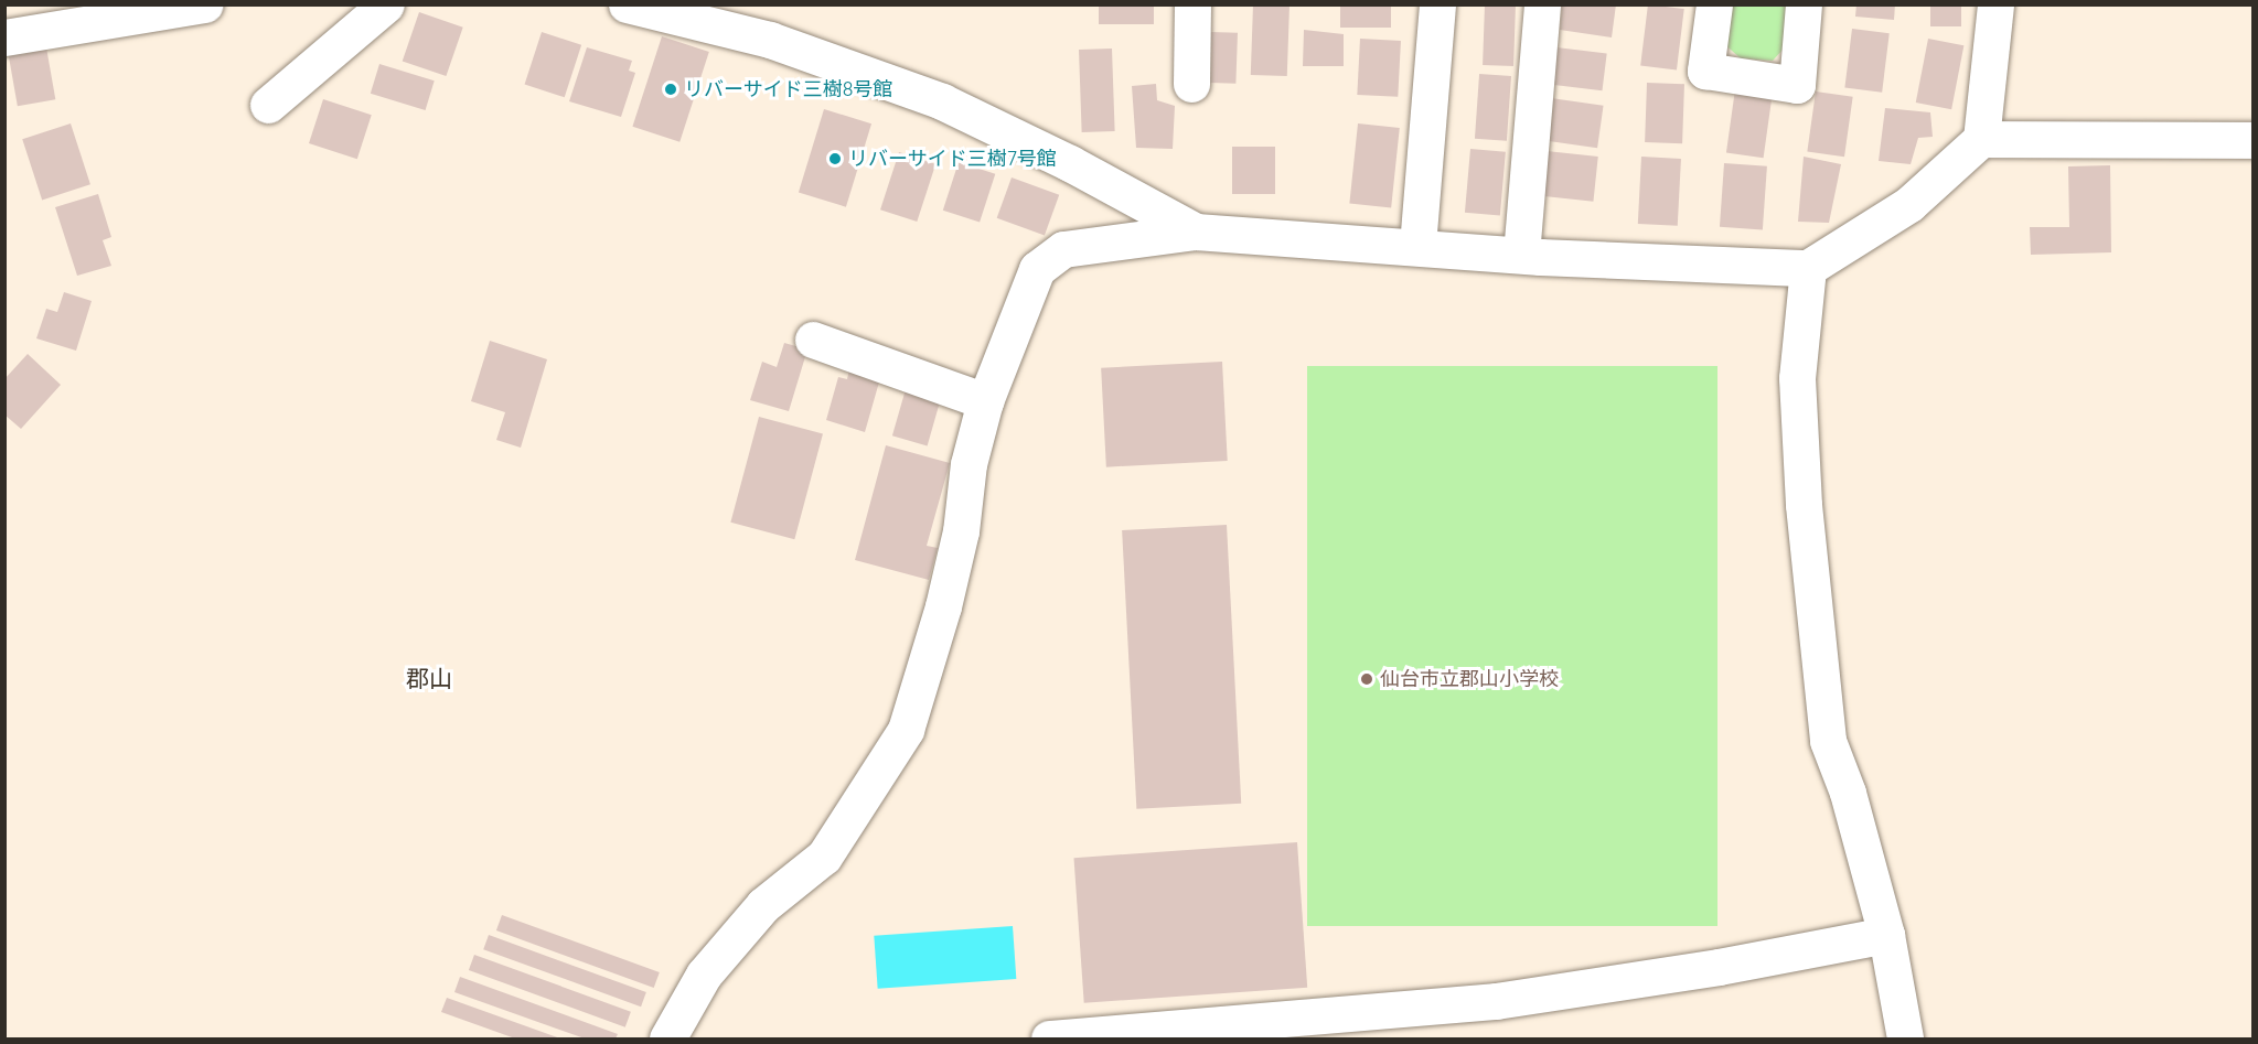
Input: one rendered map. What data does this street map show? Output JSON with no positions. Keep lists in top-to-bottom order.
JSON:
{
  "districts": ["郡山"],
  "places": ["リバーサイド三樹8号館", "リバーサイド三樹7号館", "仙台市立郡山小学校"]
}
